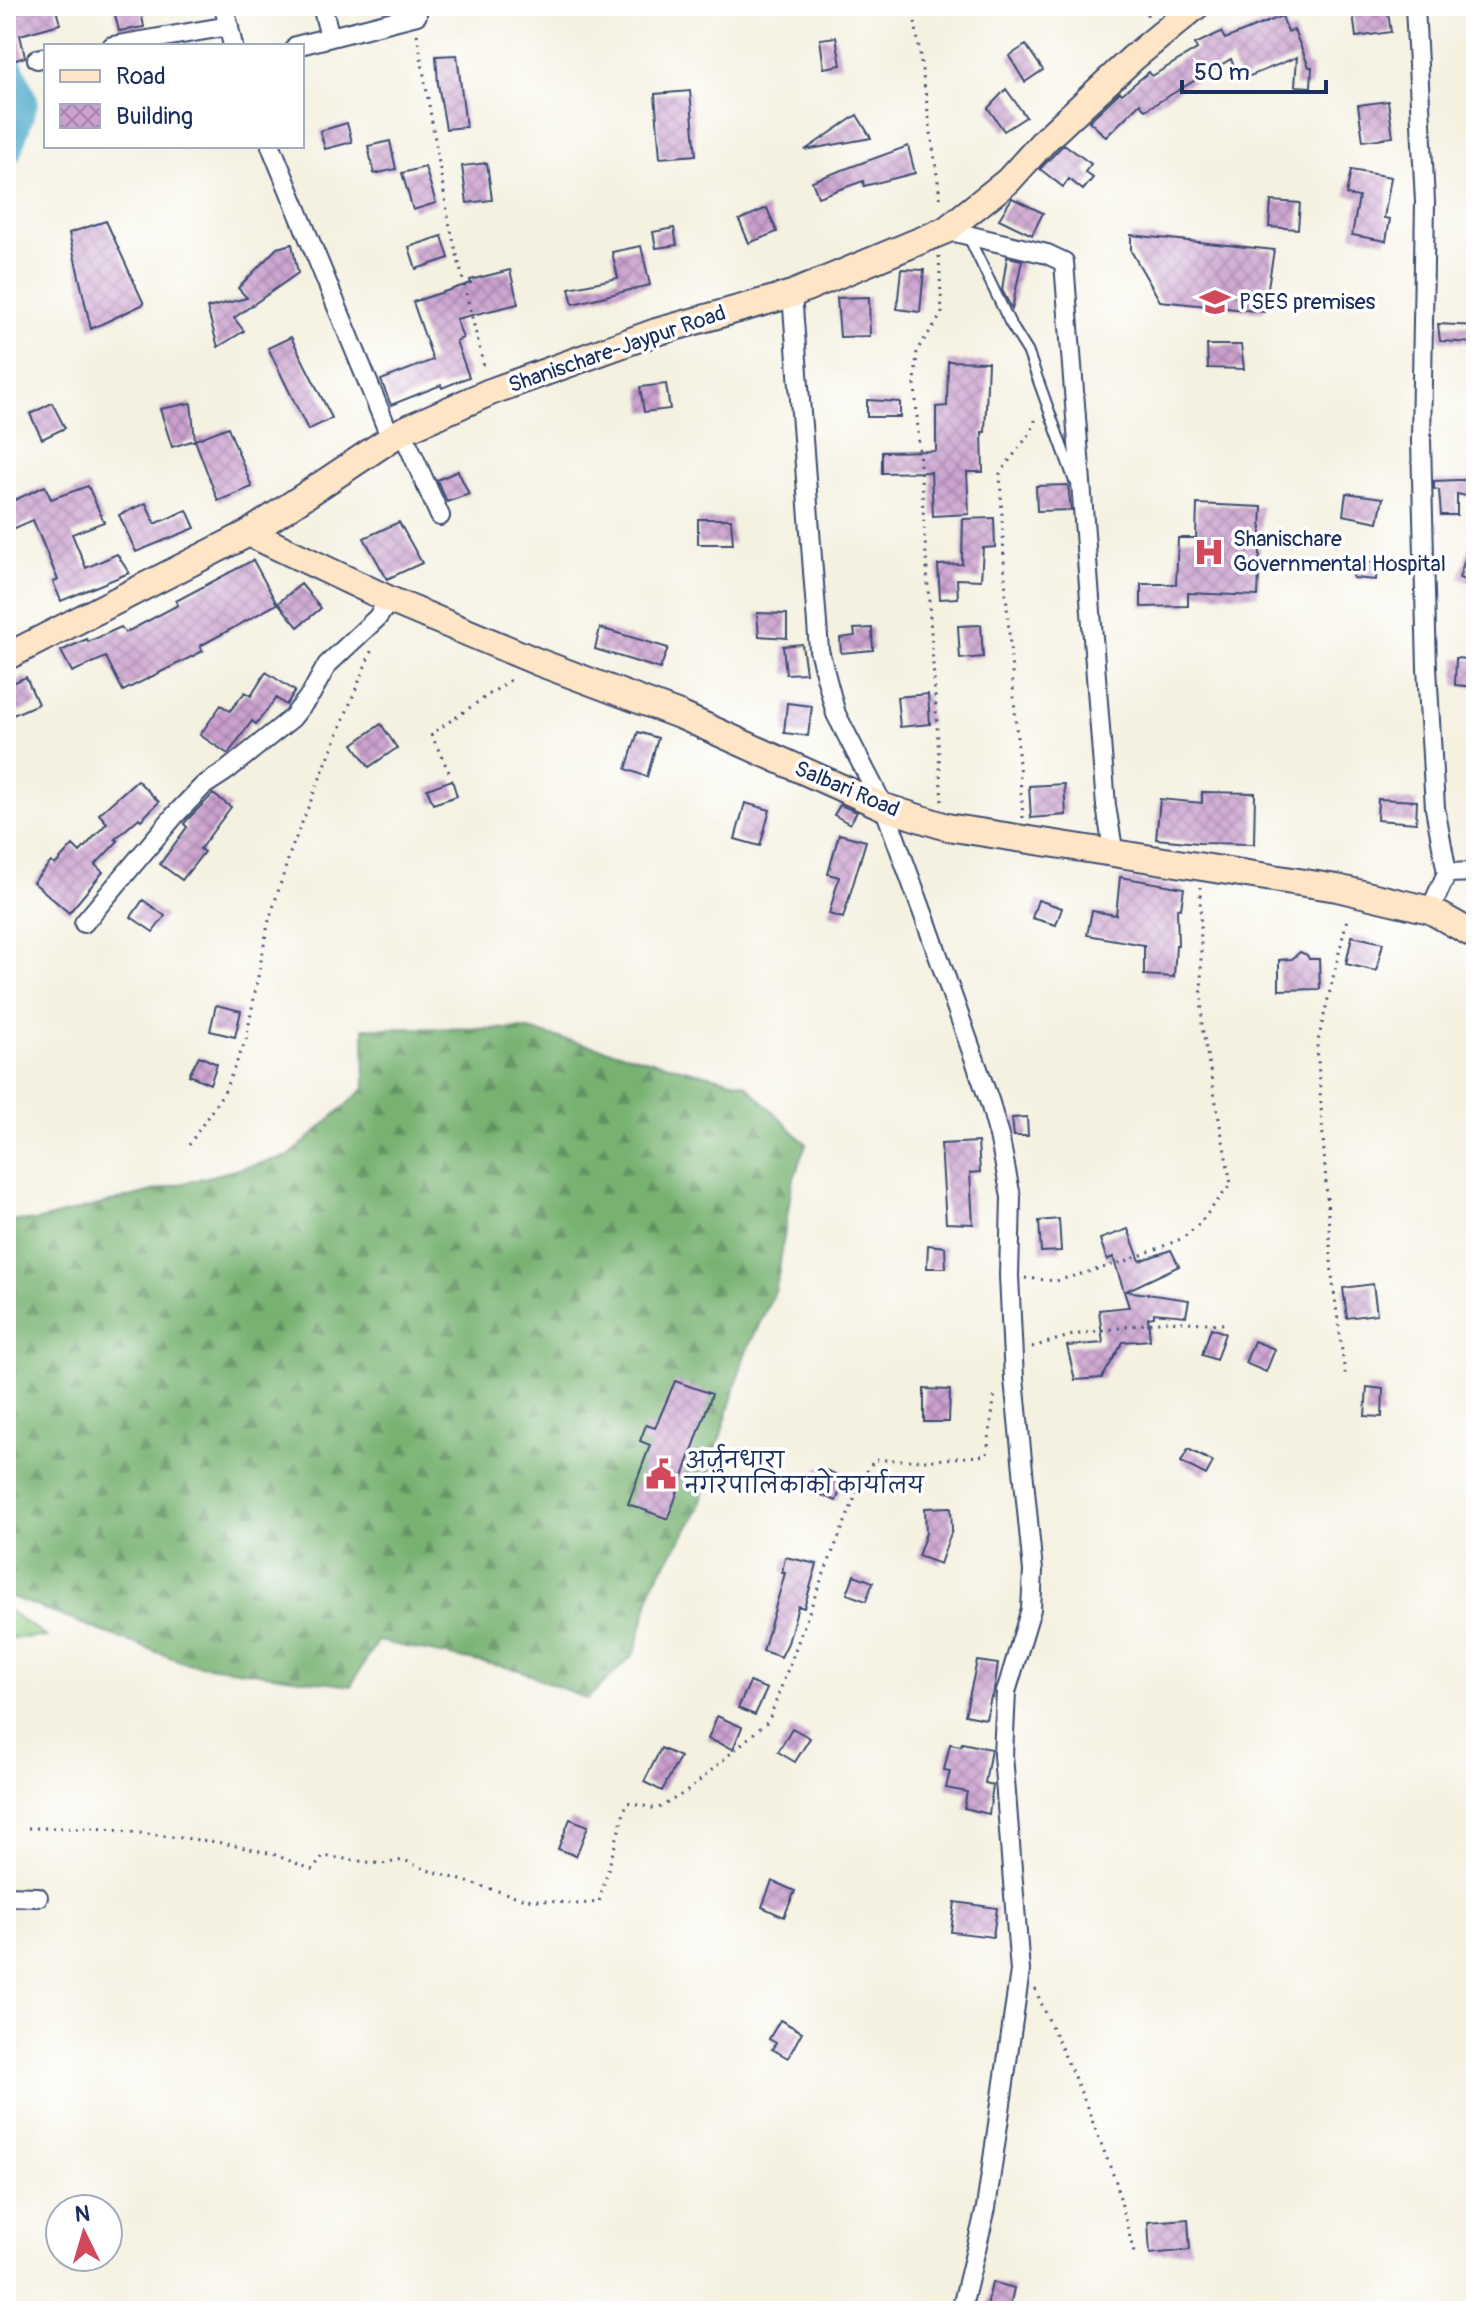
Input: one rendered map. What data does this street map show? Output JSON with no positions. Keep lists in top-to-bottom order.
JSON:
{
  "streets": {
    "street": ["Shanischare-Jaypur Road", "Salbari Road"]
  },
  "crossings": [
    ["Shanischare-Jaypur Road", "Salbari Road"]
  ],
  "places": {
    "school or university": ["PSES premises"],
    "hospital": ["Shanischare Governmental Hospital"],
    "public building": ["अर्जुनधारा नगरपालिकाको कार्यालय"]
  },
  "legend": ["Road", "Building"],
  "scale_bar": "50 m",
  "north": "top"
}
